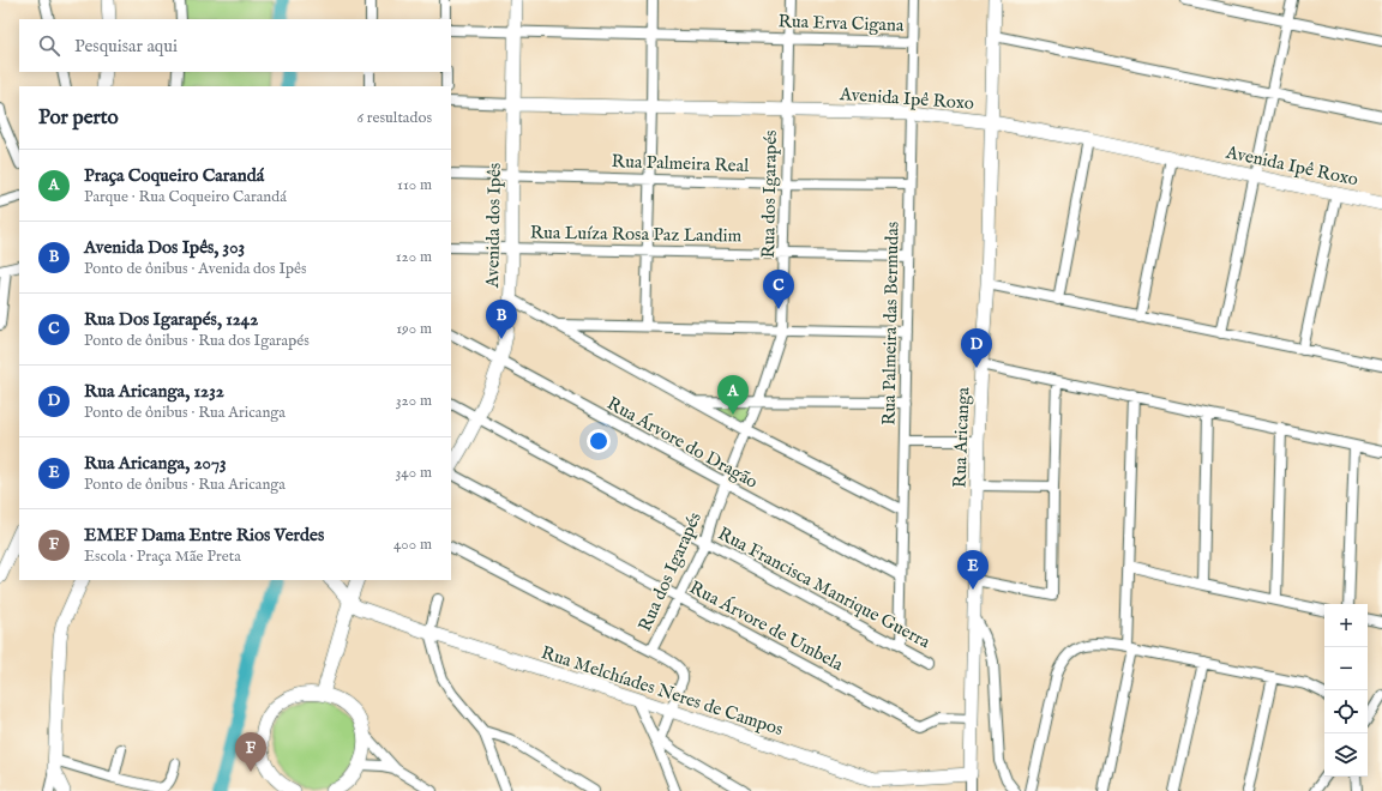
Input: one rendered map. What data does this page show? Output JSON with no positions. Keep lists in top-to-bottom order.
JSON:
{
  "streets": {
    "street": [
      "Rua Erva Cigana",
      "Avenida Ipê Roxo",
      "Rua Palmeira Real",
      "Rua dos Igarapés",
      "Avenida dos Ipês",
      "Rua Luíza Rosa Paz Landim",
      "Rua Palmeira das Bermudas",
      "Rua Aricanga",
      "Rua Árvore do Dragão",
      "Rua Francisca Manrique Guerra",
      "Rua Árvore de Umbela",
      "Rua Melchíades Neres de Campos"
    ]
  },
  "crossings": [
    ["Rua Erva Cigana", "Rua dos Igarapés"],
    ["Rua Erva Cigana", "Avenida dos Ipês"],
    ["Rua Erva Cigana", "Rua Palmeira das Bermudas"],
    ["Avenida Ipê Roxo", "Rua dos Igarapés"],
    ["Avenida Ipê Roxo", "Avenida dos Ipês"],
    ["Avenida Ipê Roxo", "Rua Palmeira das Bermudas"],
    ["Avenida Ipê Roxo", "Rua Aricanga"],
    ["Rua Palmeira Real", "Rua dos Igarapés"],
    ["Rua Palmeira Real", "Avenida dos Ipês"],
    ["Rua Palmeira Real", "Rua Palmeira das Bermudas"],
    ["Rua dos Igarapés", "Rua Luíza Rosa Paz Landim"],
    ["Rua dos Igarapés", "Rua Árvore do Dragão"],
    ["Rua dos Igarapés", "Rua Francisca Manrique Guerra"],
    ["Rua dos Igarapés", "Rua Árvore de Umbela"],
    ["Avenida dos Ipês", "Rua Luíza Rosa Paz Landim"],
    ["Avenida dos Ipês", "Rua Árvore do Dragão"],
    ["Avenida dos Ipês", "Rua Francisca Manrique Guerra"],
    ["Rua Luíza Rosa Paz Landim", "Rua Palmeira das Bermudas"],
    ["Rua Palmeira das Bermudas", "Rua Árvore do Dragão"],
    ["Rua Palmeira das Bermudas", "Rua Francisca Manrique Guerra"],
    ["Rua Aricanga", "Rua Árvore de Umbela"],
    ["Rua Aricanga", "Rua Melchíades Neres de Campos"]
  ],
  "page": {
    "search": "Pesquisar aqui",
    "heading": ["Por perto", "6 resultados"],
    "list": [
      {
        "mark": "A",
        "name": "Praça Coqueiro Carandá",
        "note": "Parque · Rua Coqueiro Carandá",
        "value": "110 m"
      },
      {
        "mark": "B",
        "name": "Avenida Dos Ipês, 303",
        "note": "Ponto de ônibus · Avenida dos Ipês",
        "value": "120 m"
      },
      {
        "mark": "C",
        "name": "Rua Dos Igarapés, 1242",
        "note": "Ponto de ônibus · Rua dos Igarapés",
        "value": "190 m"
      },
      {
        "mark": "D",
        "name": "Rua Aricanga, 1232",
        "note": "Ponto de ônibus · Rua Aricanga",
        "value": "320 m"
      },
      {
        "mark": "E",
        "name": "Rua Aricanga, 2073",
        "note": "Ponto de ônibus · Rua Aricanga",
        "value": "340 m"
      },
      {
        "mark": "F",
        "name": "EMEF Dama Entre Rios Verdes",
        "note": "Escola · Praça Mãe Preta",
        "value": "400 m"
      }
    ],
    "pins": [
      "C",
      "B",
      "D",
      "A",
      "E",
      "F"
    ],
    "map_buttons": ["+", "−"]
  }
}
